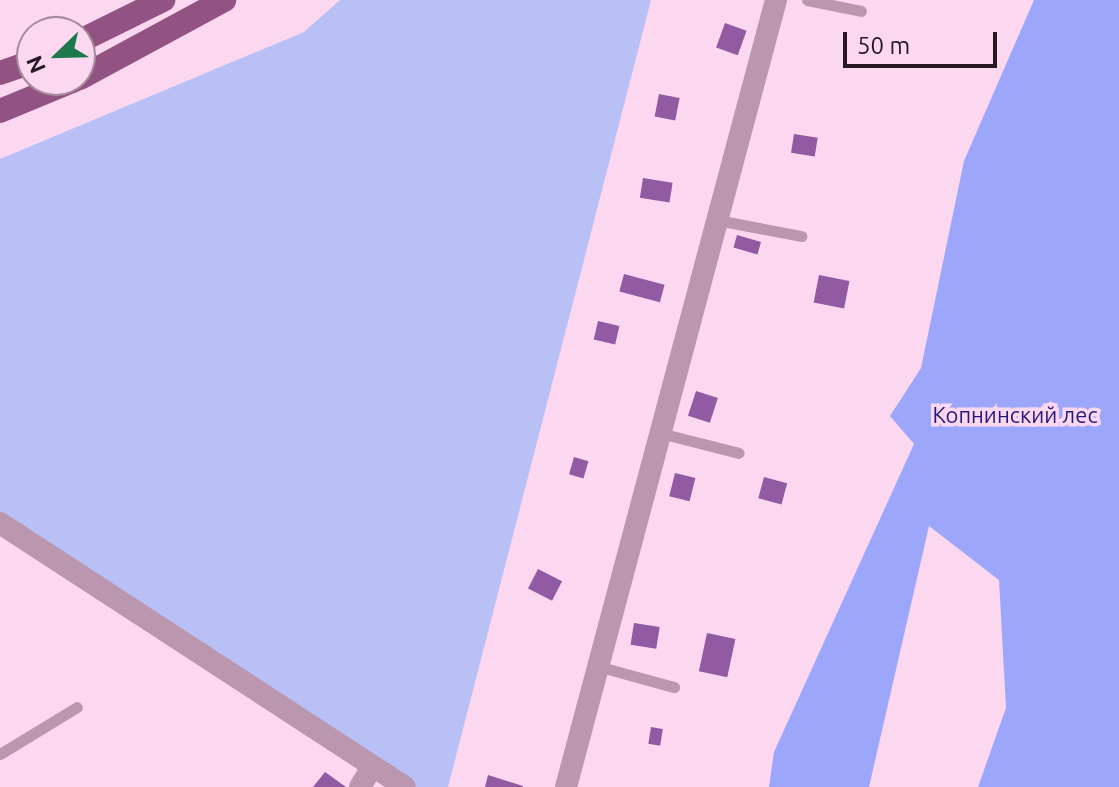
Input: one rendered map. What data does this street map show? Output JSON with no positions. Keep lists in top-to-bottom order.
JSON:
{
  "parks": ["Копнинский лес"],
  "scale_bar": "50 m",
  "north": "bottom left"
}
